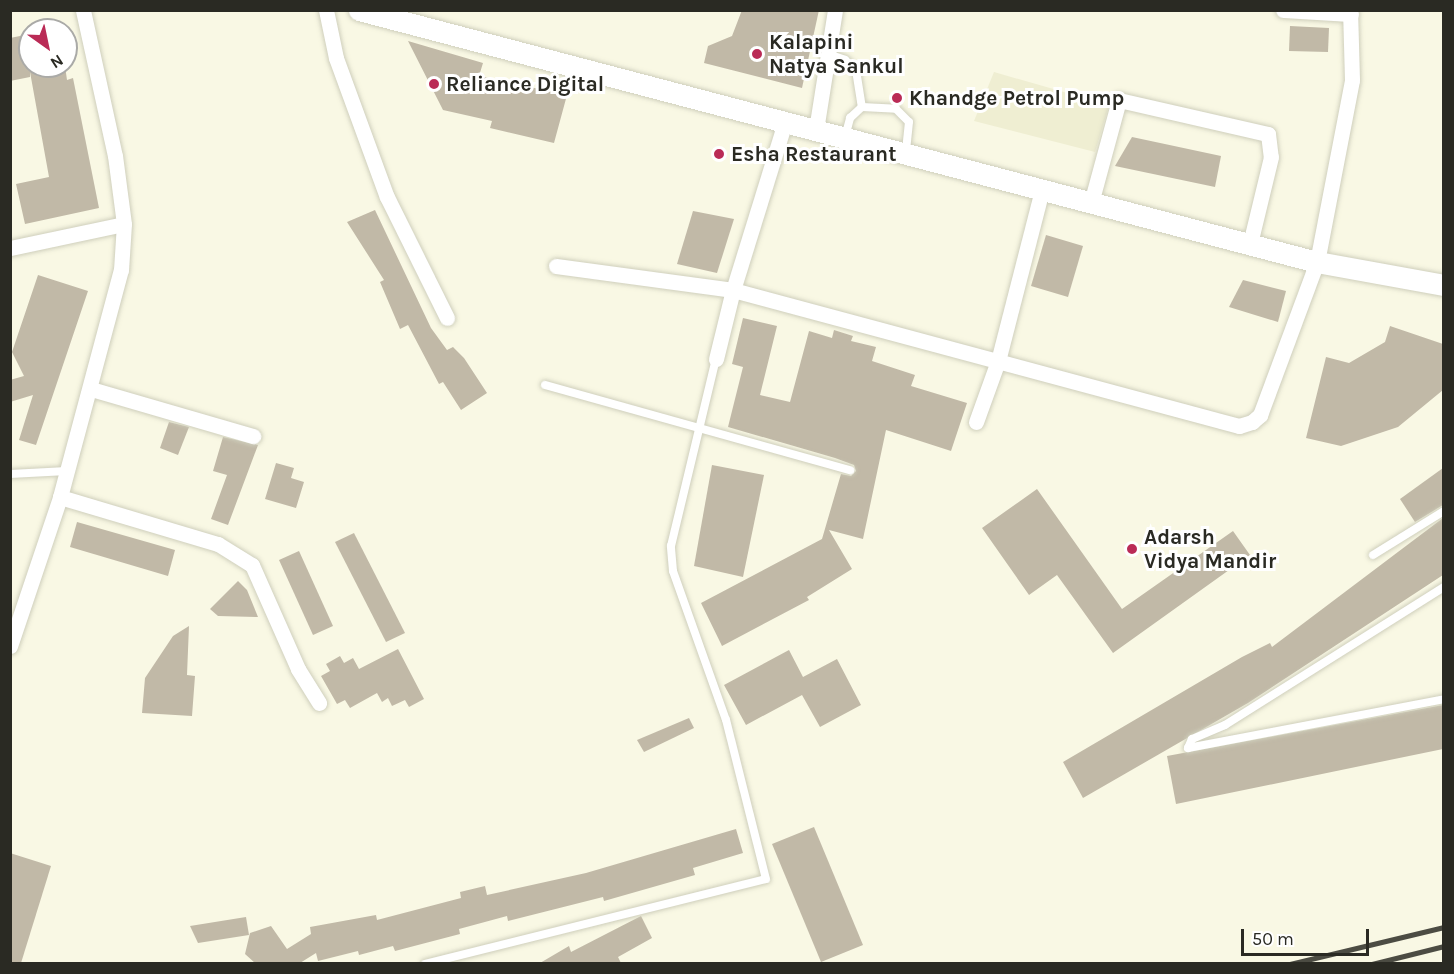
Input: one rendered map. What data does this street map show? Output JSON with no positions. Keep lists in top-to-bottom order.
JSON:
{
  "places": [
    "Kalapini Natya Sankul",
    "Reliance Digital",
    "Khandge Petrol Pump",
    "Esha Restaurant",
    "Adarsh Vidya Mandir"
  ],
  "scale_bar": "50 m",
  "north": "bottom right"
}
